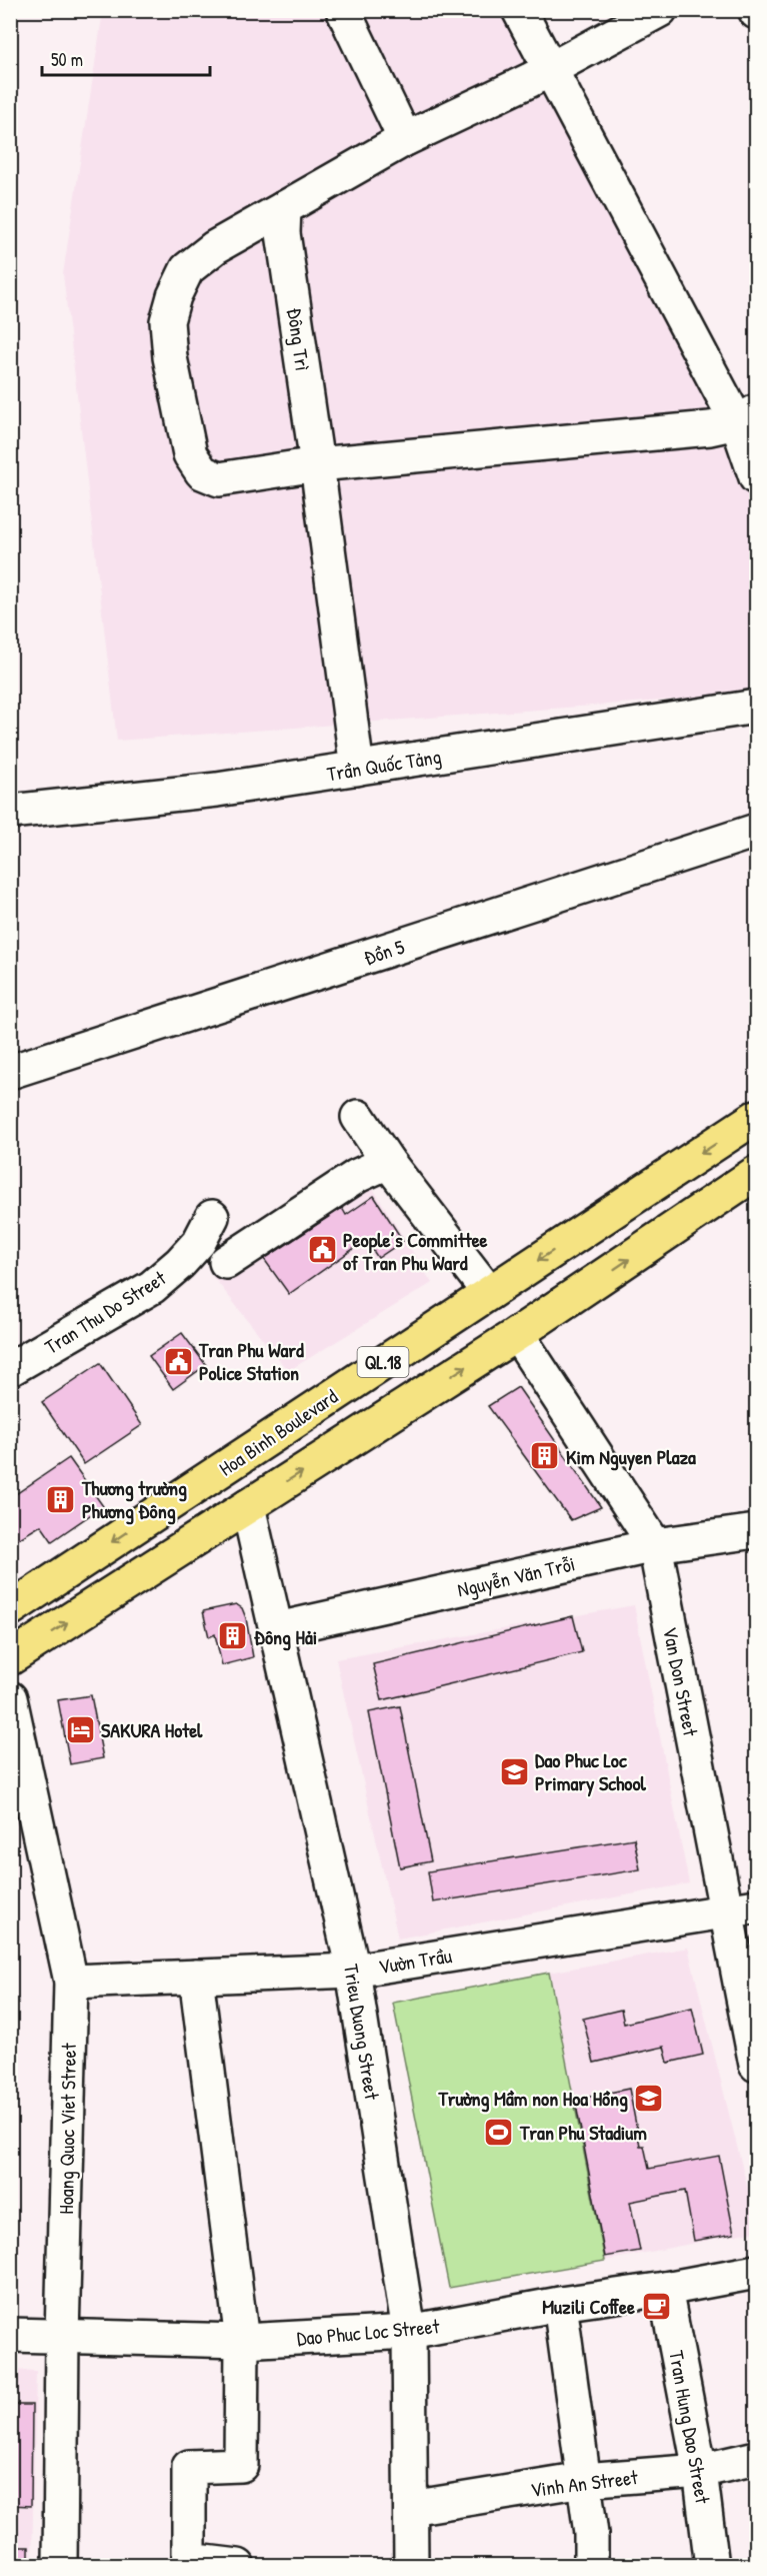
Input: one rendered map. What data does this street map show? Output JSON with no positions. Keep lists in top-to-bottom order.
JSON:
{
  "streets": {
    "highway": ["QL.18", "Hoa Binh Boulevard"],
    "street": [
      "Đông Trì",
      "Trần Quốc Tảng",
      "Đồn 5",
      "Tran Thu Do Street",
      "Nguyễn Văn Trỗi",
      "Van Don Street",
      "Vườn Trầu",
      "Trieu Duong Street",
      "Hoang Quoc Viet Street",
      "Dao Phuc Loc Street",
      "Tran Hung Dao Street",
      "Vinh An Street"
    ]
  },
  "crossings": [
    ["Đông Trì", "Trần Quốc Tảng"],
    ["QL.18", "Van Don Street"],
    ["QL.18", "Trieu Duong Street"],
    ["Nguyễn Văn Trỗi", "Van Don Street"],
    ["Nguyễn Văn Trỗi", "Trieu Duong Street"],
    ["Van Don Street", "Vườn Trầu"],
    ["Vườn Trầu", "Trieu Duong Street"],
    ["Vườn Trầu", "Hoang Quoc Viet Street"],
    ["Trieu Duong Street", "Dao Phuc Loc Street"],
    ["Trieu Duong Street", "Vinh An Street"],
    ["Hoang Quoc Viet Street", "Dao Phuc Loc Street"],
    ["Dao Phuc Loc Street", "Tran Hung Dao Street"],
    ["Tran Hung Dao Street", "Vinh An Street"]
  ],
  "places": {
    "public building": ["People’s Committee of Tran Phu Ward", "Tran Phu Ward Police Station"],
    "building": ["Kim Nguyen Plaza", "Thương trường Phương Đông", "Đông Hải"],
    "hotel": ["SAKURA Hotel"],
    "school or university": ["Dao Phuc Loc Primary School", "Trường Mầm non Hoa Hồng"],
    "sports": ["Tran Phu Stadium"],
    "cafe": ["Muzili Coffee"]
  },
  "scale_bar": "50 m"
}
